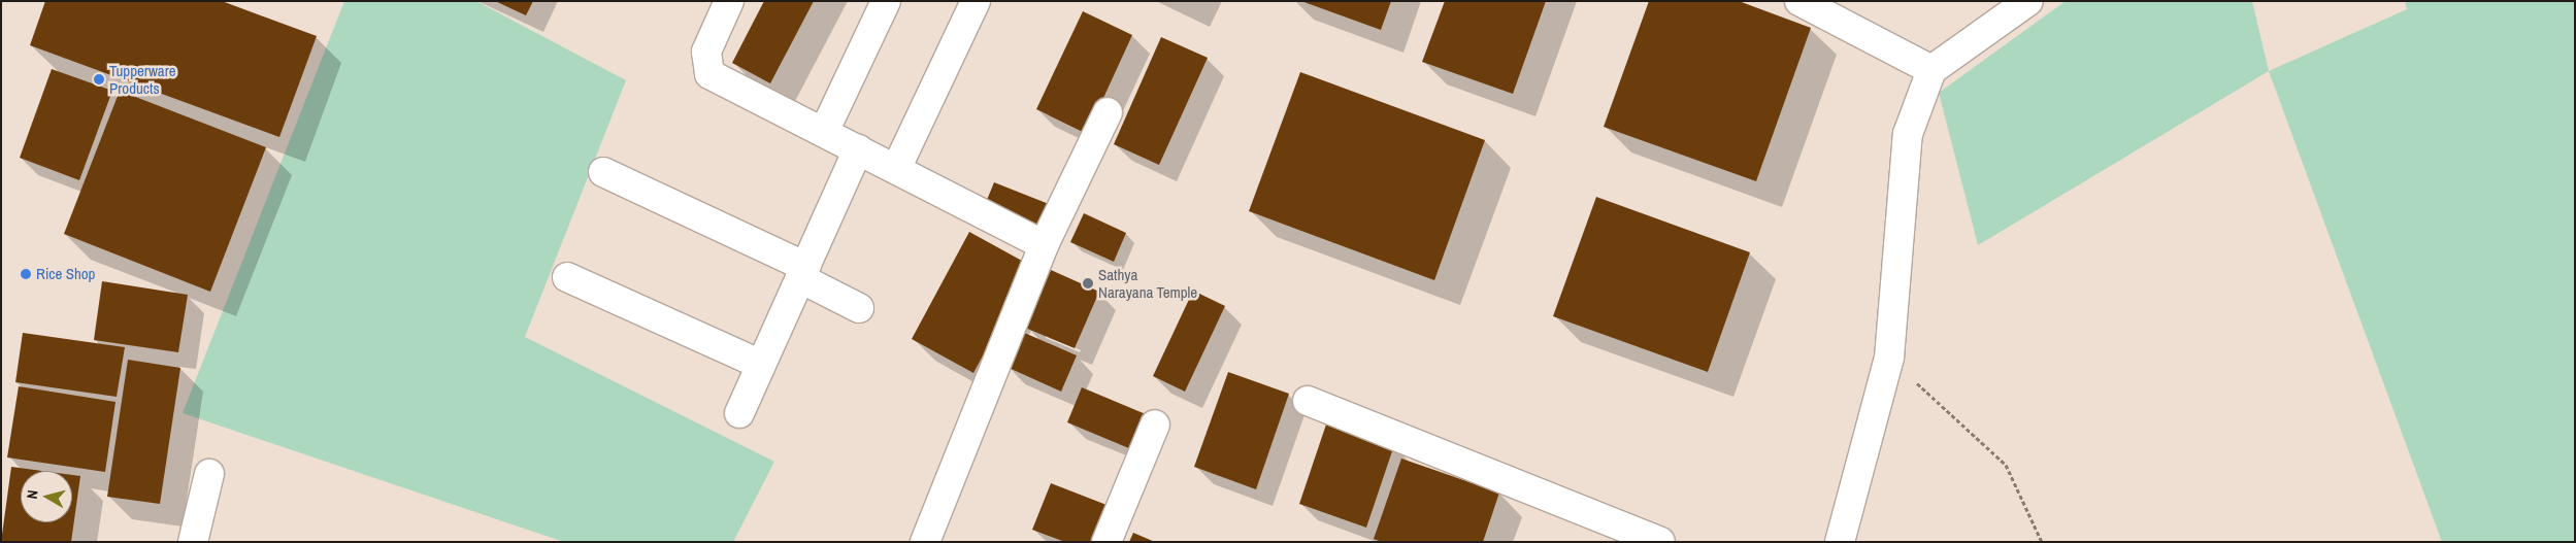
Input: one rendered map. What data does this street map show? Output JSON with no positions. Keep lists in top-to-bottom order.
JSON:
{
  "places": ["Tupperware Products", "Rice Shop", "Sathya Narayana Temple"],
  "north": "left"
}
